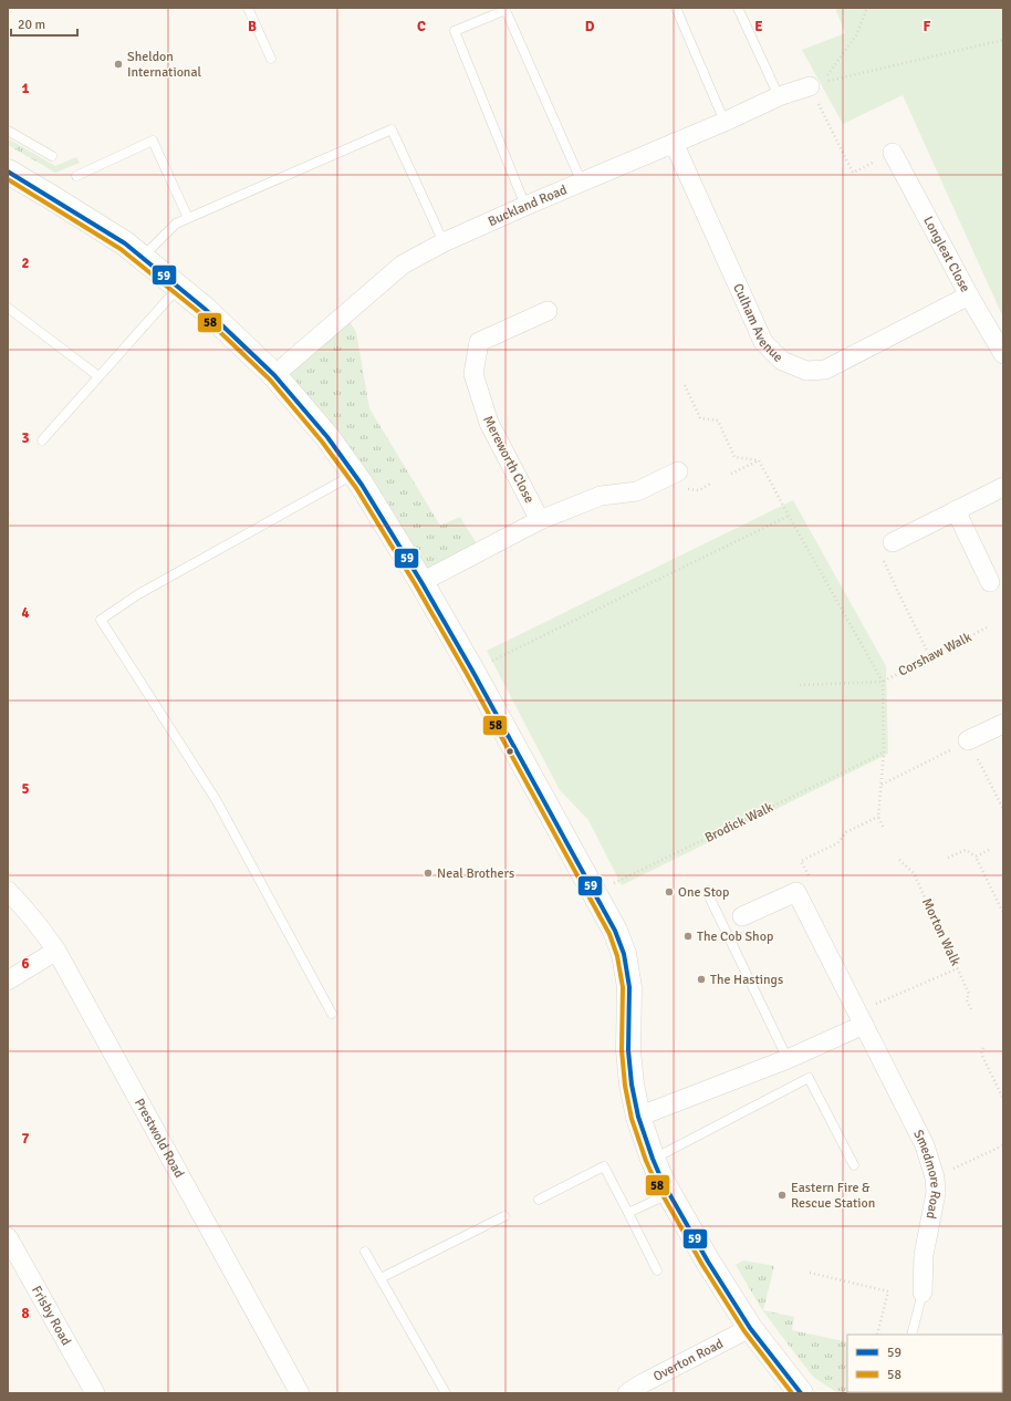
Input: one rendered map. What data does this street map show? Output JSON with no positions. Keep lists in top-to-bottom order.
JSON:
{
  "streets": {
    "street": [
      "Buckland Road",
      "Longleat Close",
      "Culham Avenue",
      "Mereworth Close",
      "Prestwold Road",
      "Smedmore Road",
      "Frisby Road",
      "Overton Road"
    ],
    "path": ["Corshaw Walk", "Brodick Walk", "Morton Walk"]
  },
  "crossings": [
    ["Buckland Road", "Culham Avenue"],
    ["Longleat Close", "Culham Avenue"]
  ],
  "places": [
    "Sheldon International",
    "Neal Brothers",
    "One Stop",
    "The Cob Shop",
    "The Hastings",
    "Eastern Fire & Rescue Station"
  ],
  "lines": ["transit line 59", "transit line 58"],
  "legend": ["59", "58"],
  "scale_bar": "20 m",
  "grid": {
    "columns": [
      "B",
      "C",
      "D",
      "E",
      "F"
    ],
    "rows": [
      "1",
      "2",
      "3",
      "4",
      "5",
      "6",
      "7",
      "8"
    ]
  }
}
